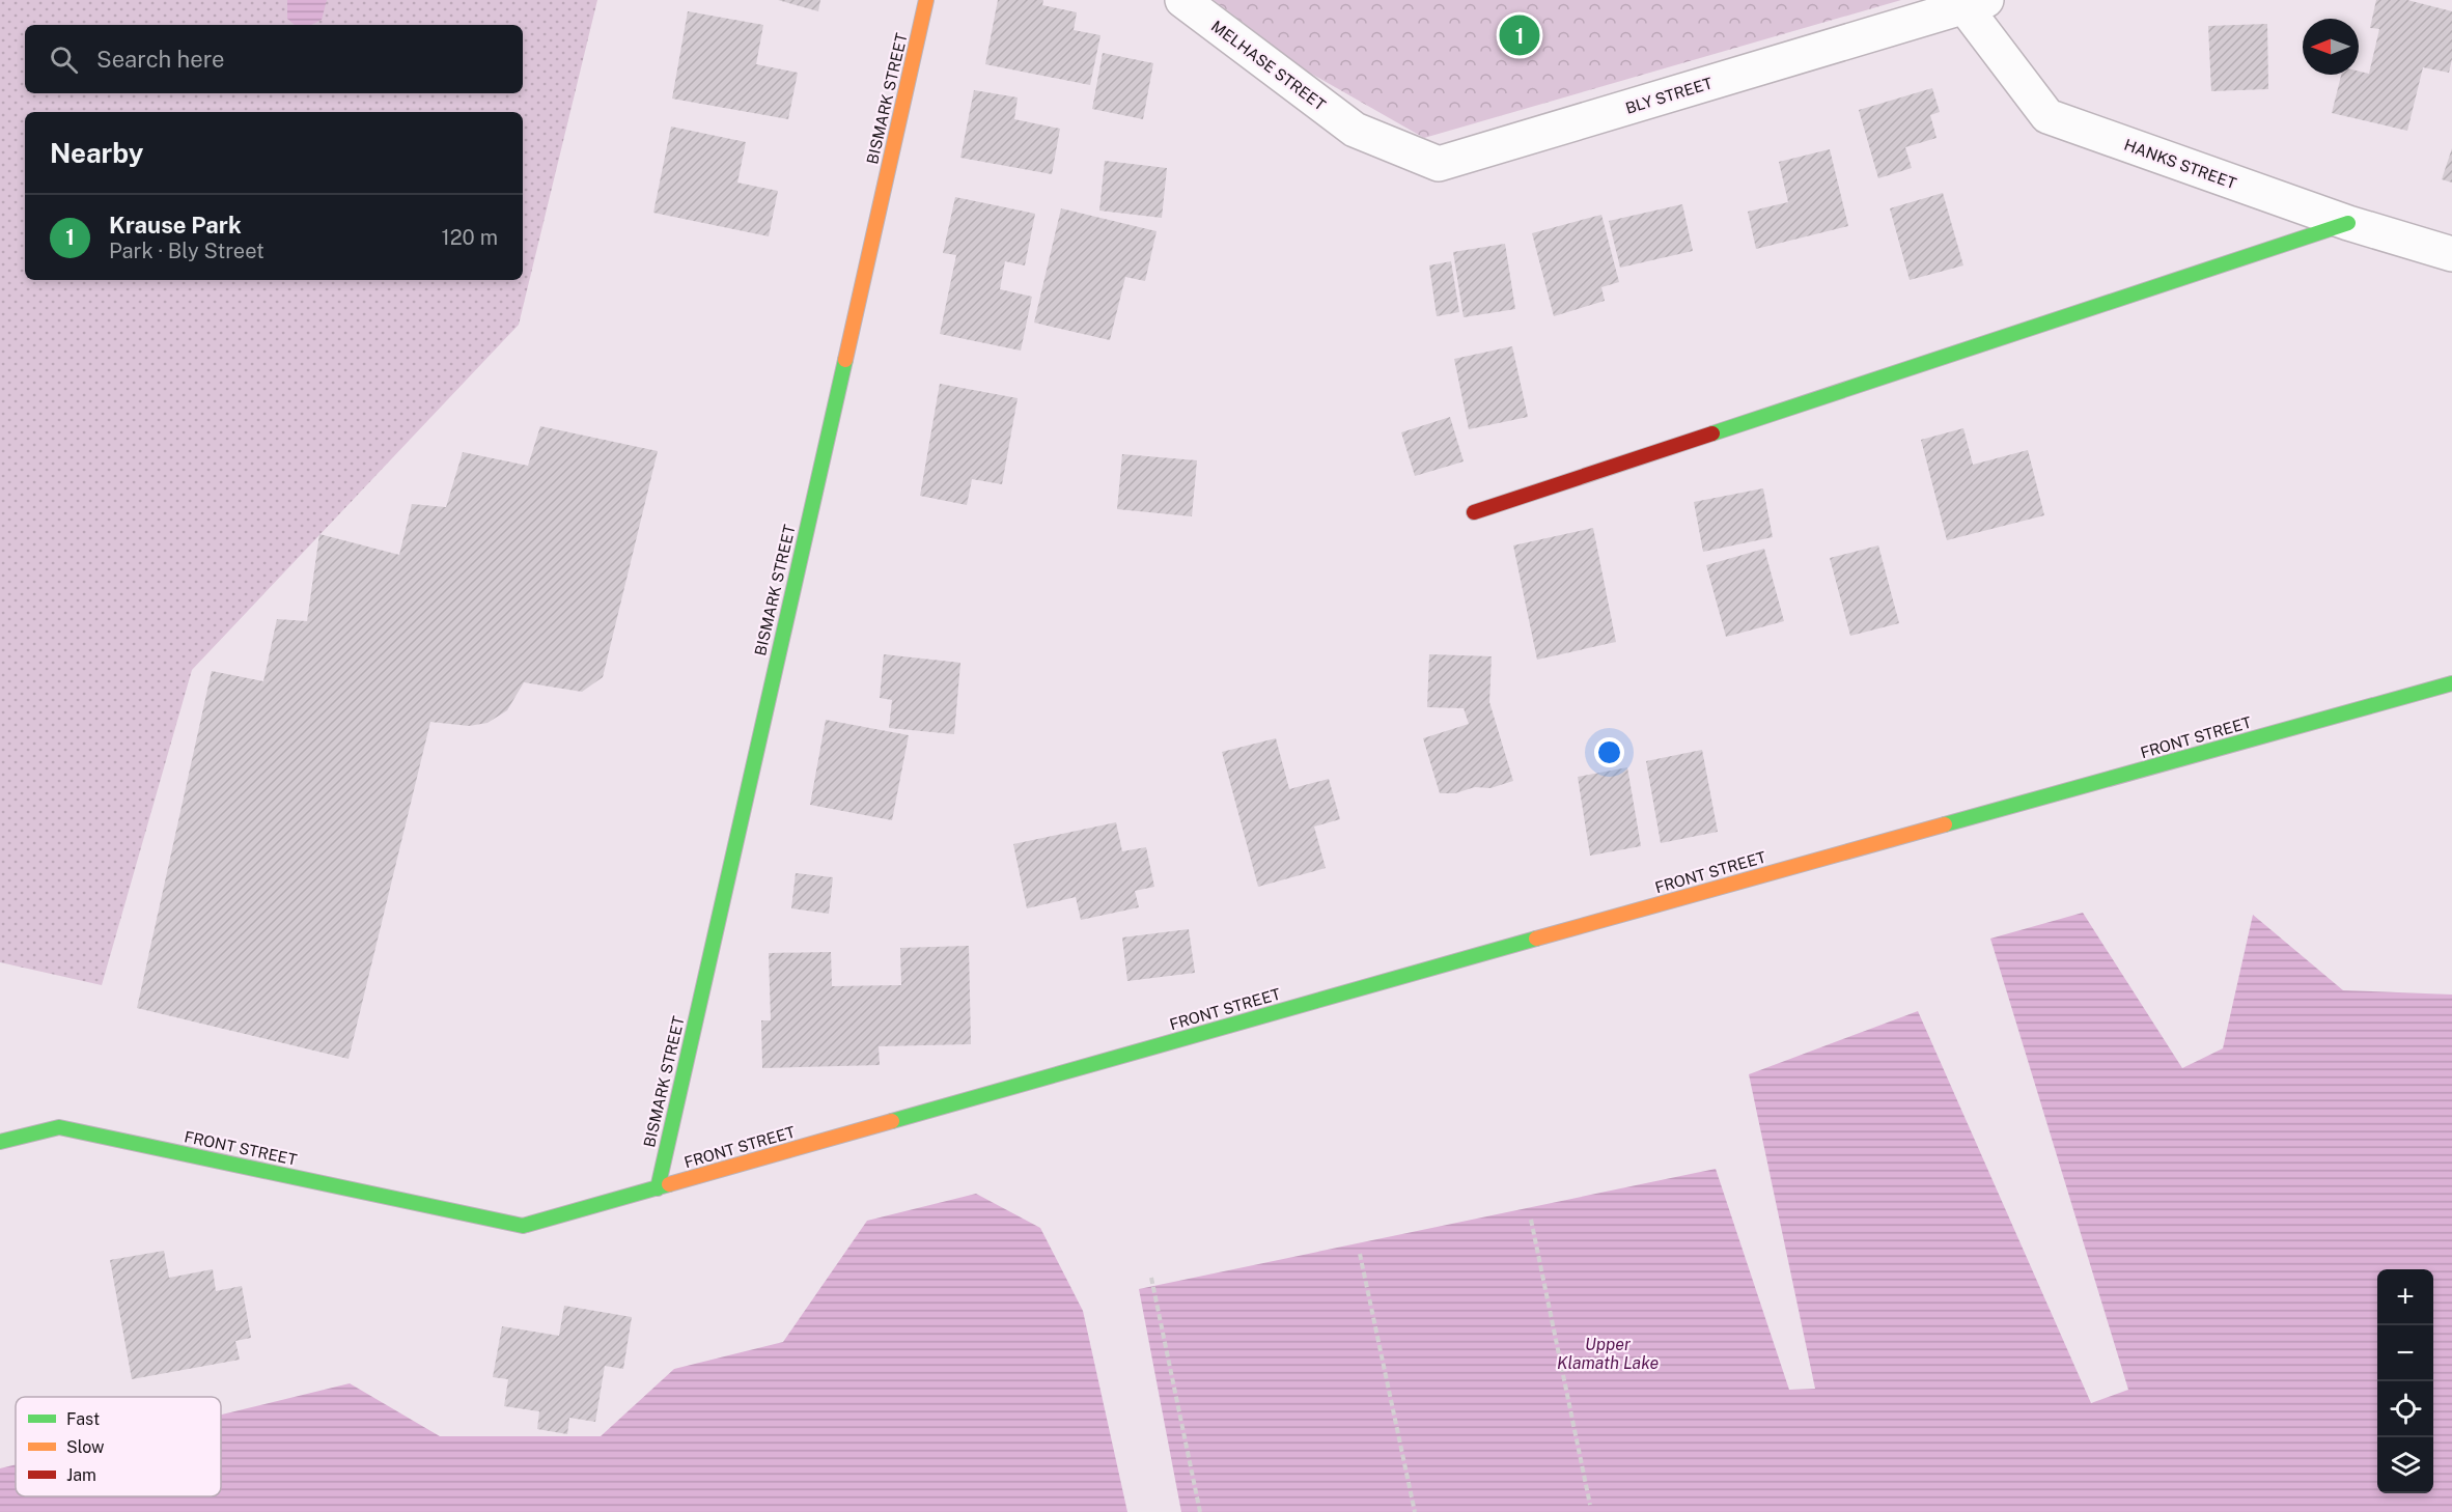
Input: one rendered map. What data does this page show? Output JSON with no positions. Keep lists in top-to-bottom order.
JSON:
{
  "streets": {
    "street": [
      "MELHASE STREET",
      "BLY STREET",
      "BISMARK STREET",
      "HANKS STREET",
      "FRONT STREET"
    ]
  },
  "crossings": [
    ["MELHASE STREET", "BLY STREET"],
    ["BLY STREET", "HANKS STREET"],
    ["BISMARK STREET", "FRONT STREET"]
  ],
  "water": ["Upper Klamath Lake"],
  "legend": ["Fast", "Slow", "Jam"],
  "north": "left",
  "page": {
    "pins": "1",
    "search": "Search here",
    "heading": "Nearby",
    "list": [
      {
        "mark": "1",
        "name": "Krause Park",
        "note": "Park · Bly Street",
        "value": "120 m"
      }
    ],
    "map_buttons": ["+", "−"]
  }
}
